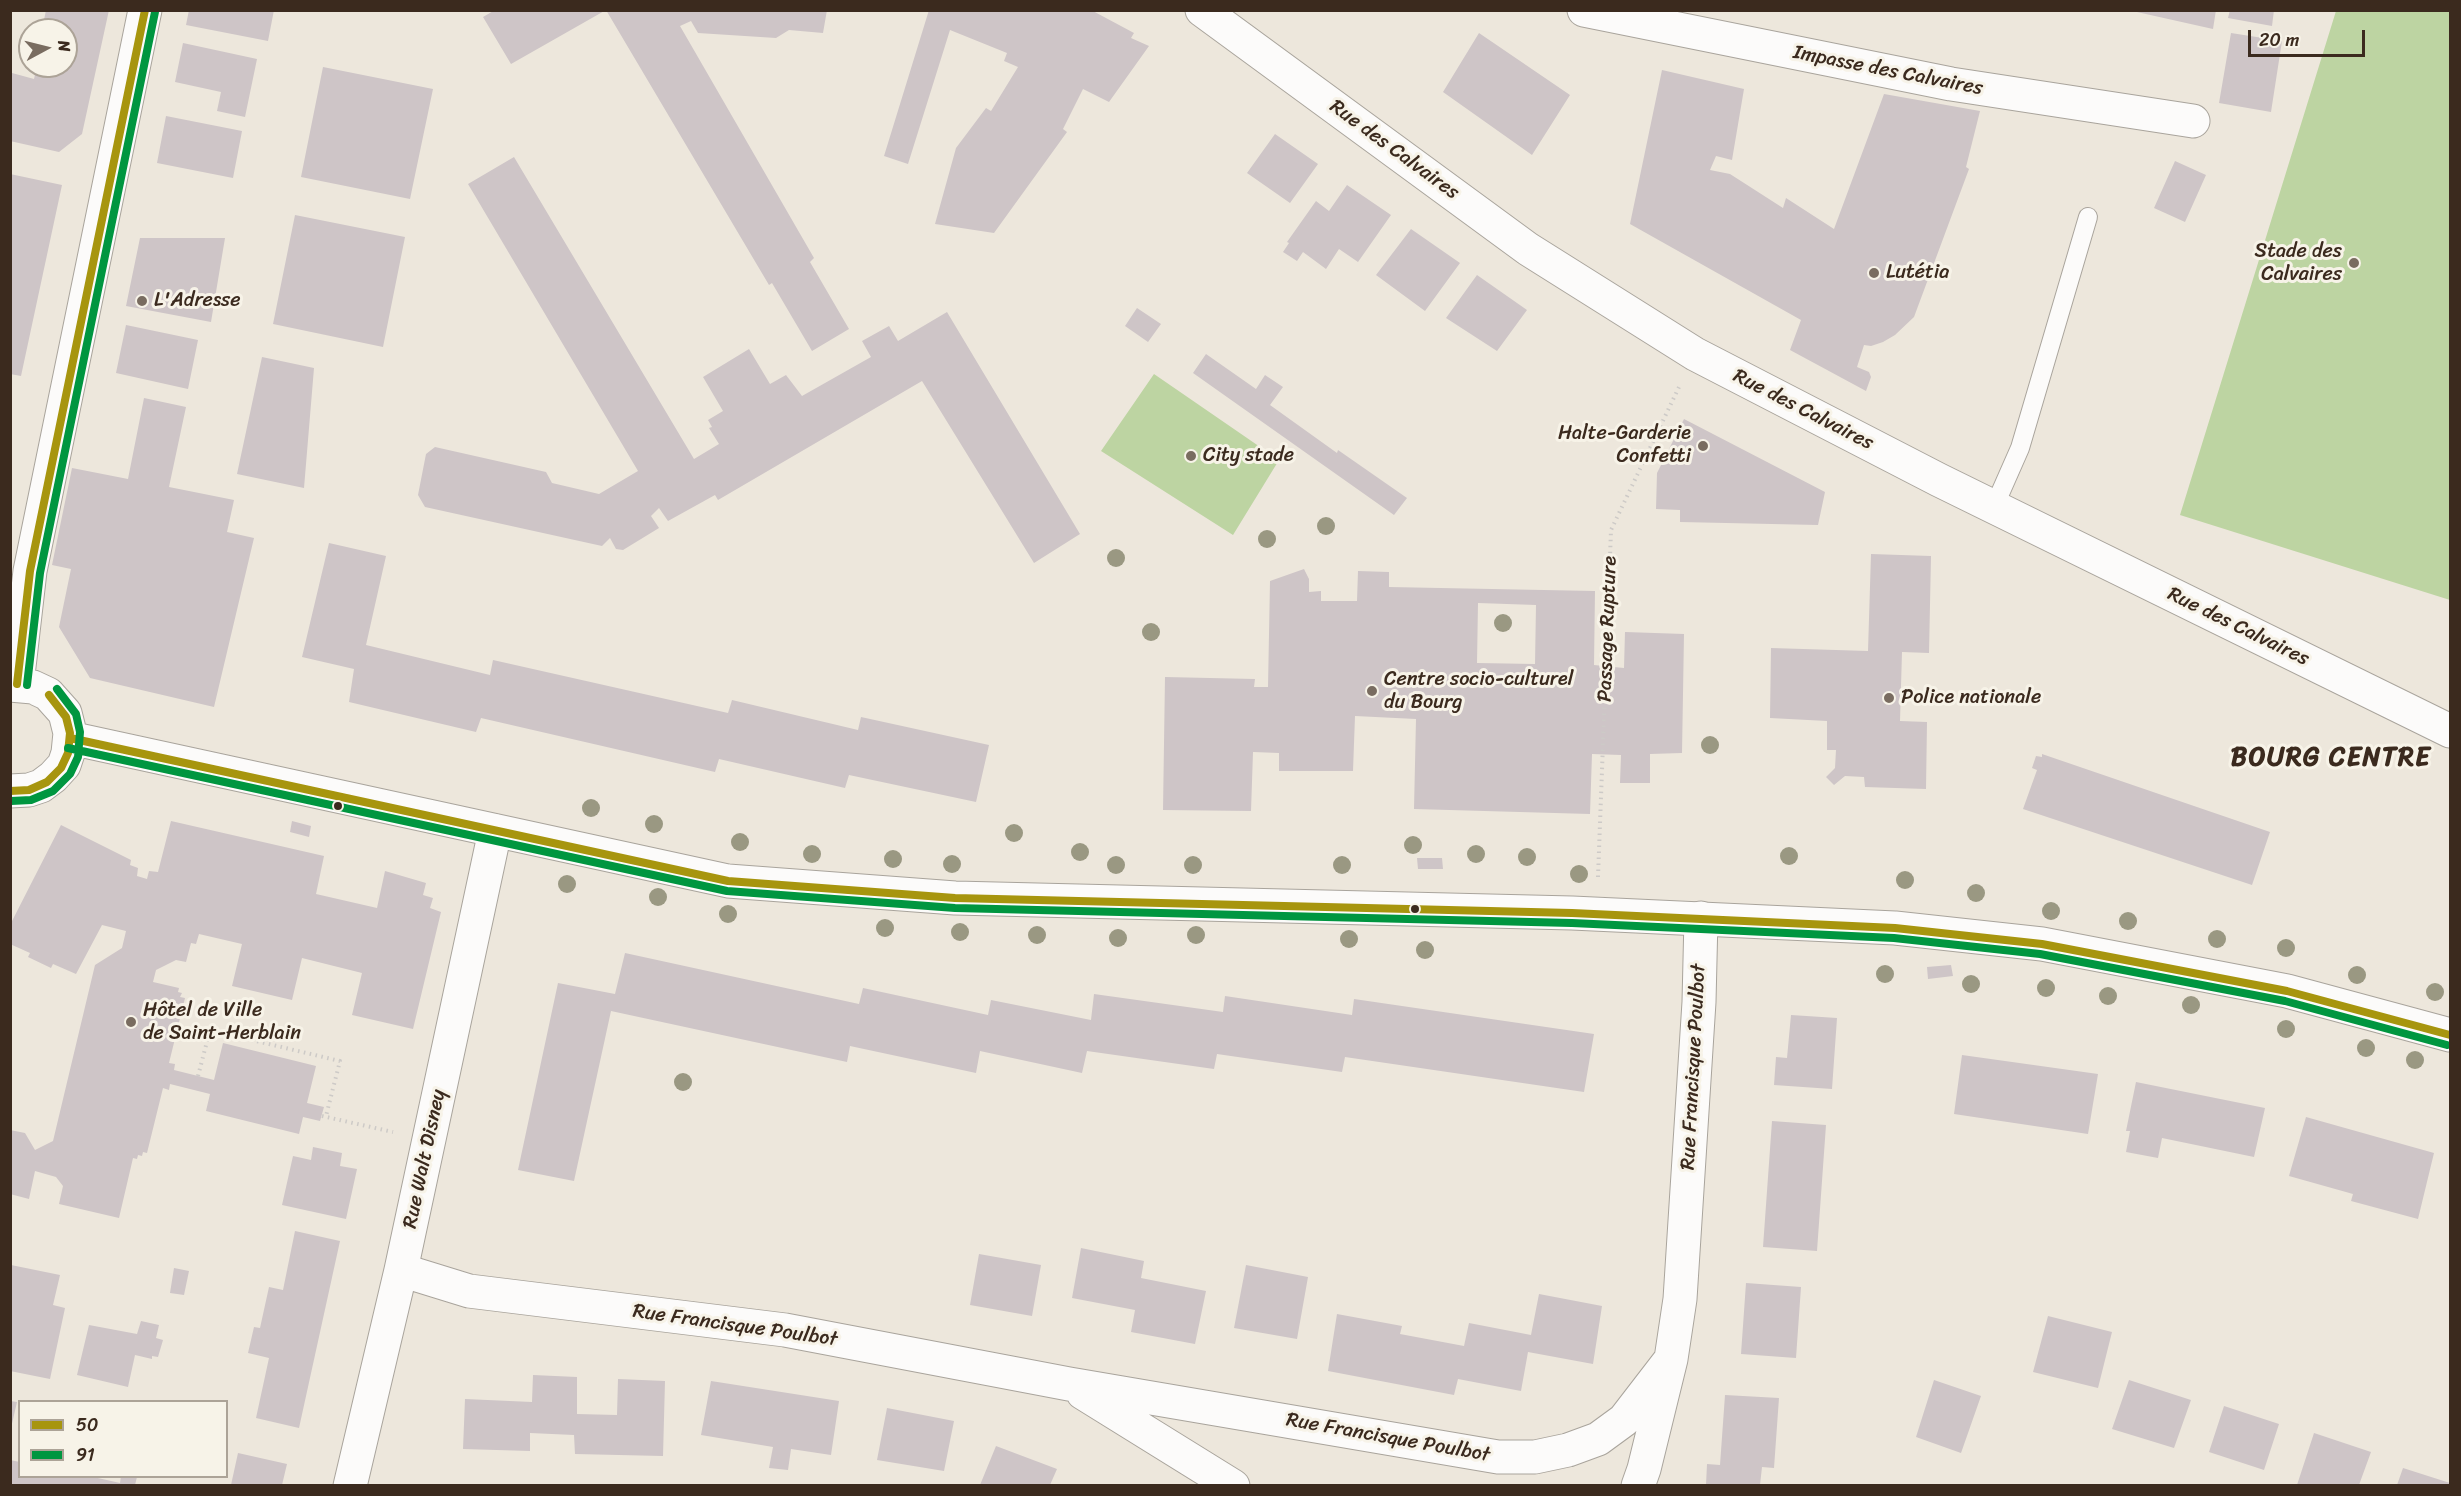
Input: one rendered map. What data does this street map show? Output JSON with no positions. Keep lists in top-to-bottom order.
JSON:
{
  "streets": {
    "street": [
      "Impasse des Calvaires",
      "Rue des Calvaires",
      "Rue Francisque Poulbot",
      "Rue Walt Disney"
    ],
    "path": ["Passage Rupture"]
  },
  "crossings": [
    ["Rue des Calvaires", "Passage Rupture"],
    ["Rue Francisque Poulbot", "Rue Walt Disney"]
  ],
  "districts": ["BOURG CENTRE"],
  "places": [
    "Stade des Calvaires",
    "Lutétia",
    "L'Adresse",
    "Halte-Garderie Confetti",
    "City stade",
    "Centre socio-culturel du Bourg",
    "Police nationale",
    "Hôtel de Ville de Saint-Herblain"
  ],
  "lines": ["transit line 50", "transit line 91"],
  "legend": ["50", "91"],
  "scale_bar": "20 m",
  "north": "right"
}
